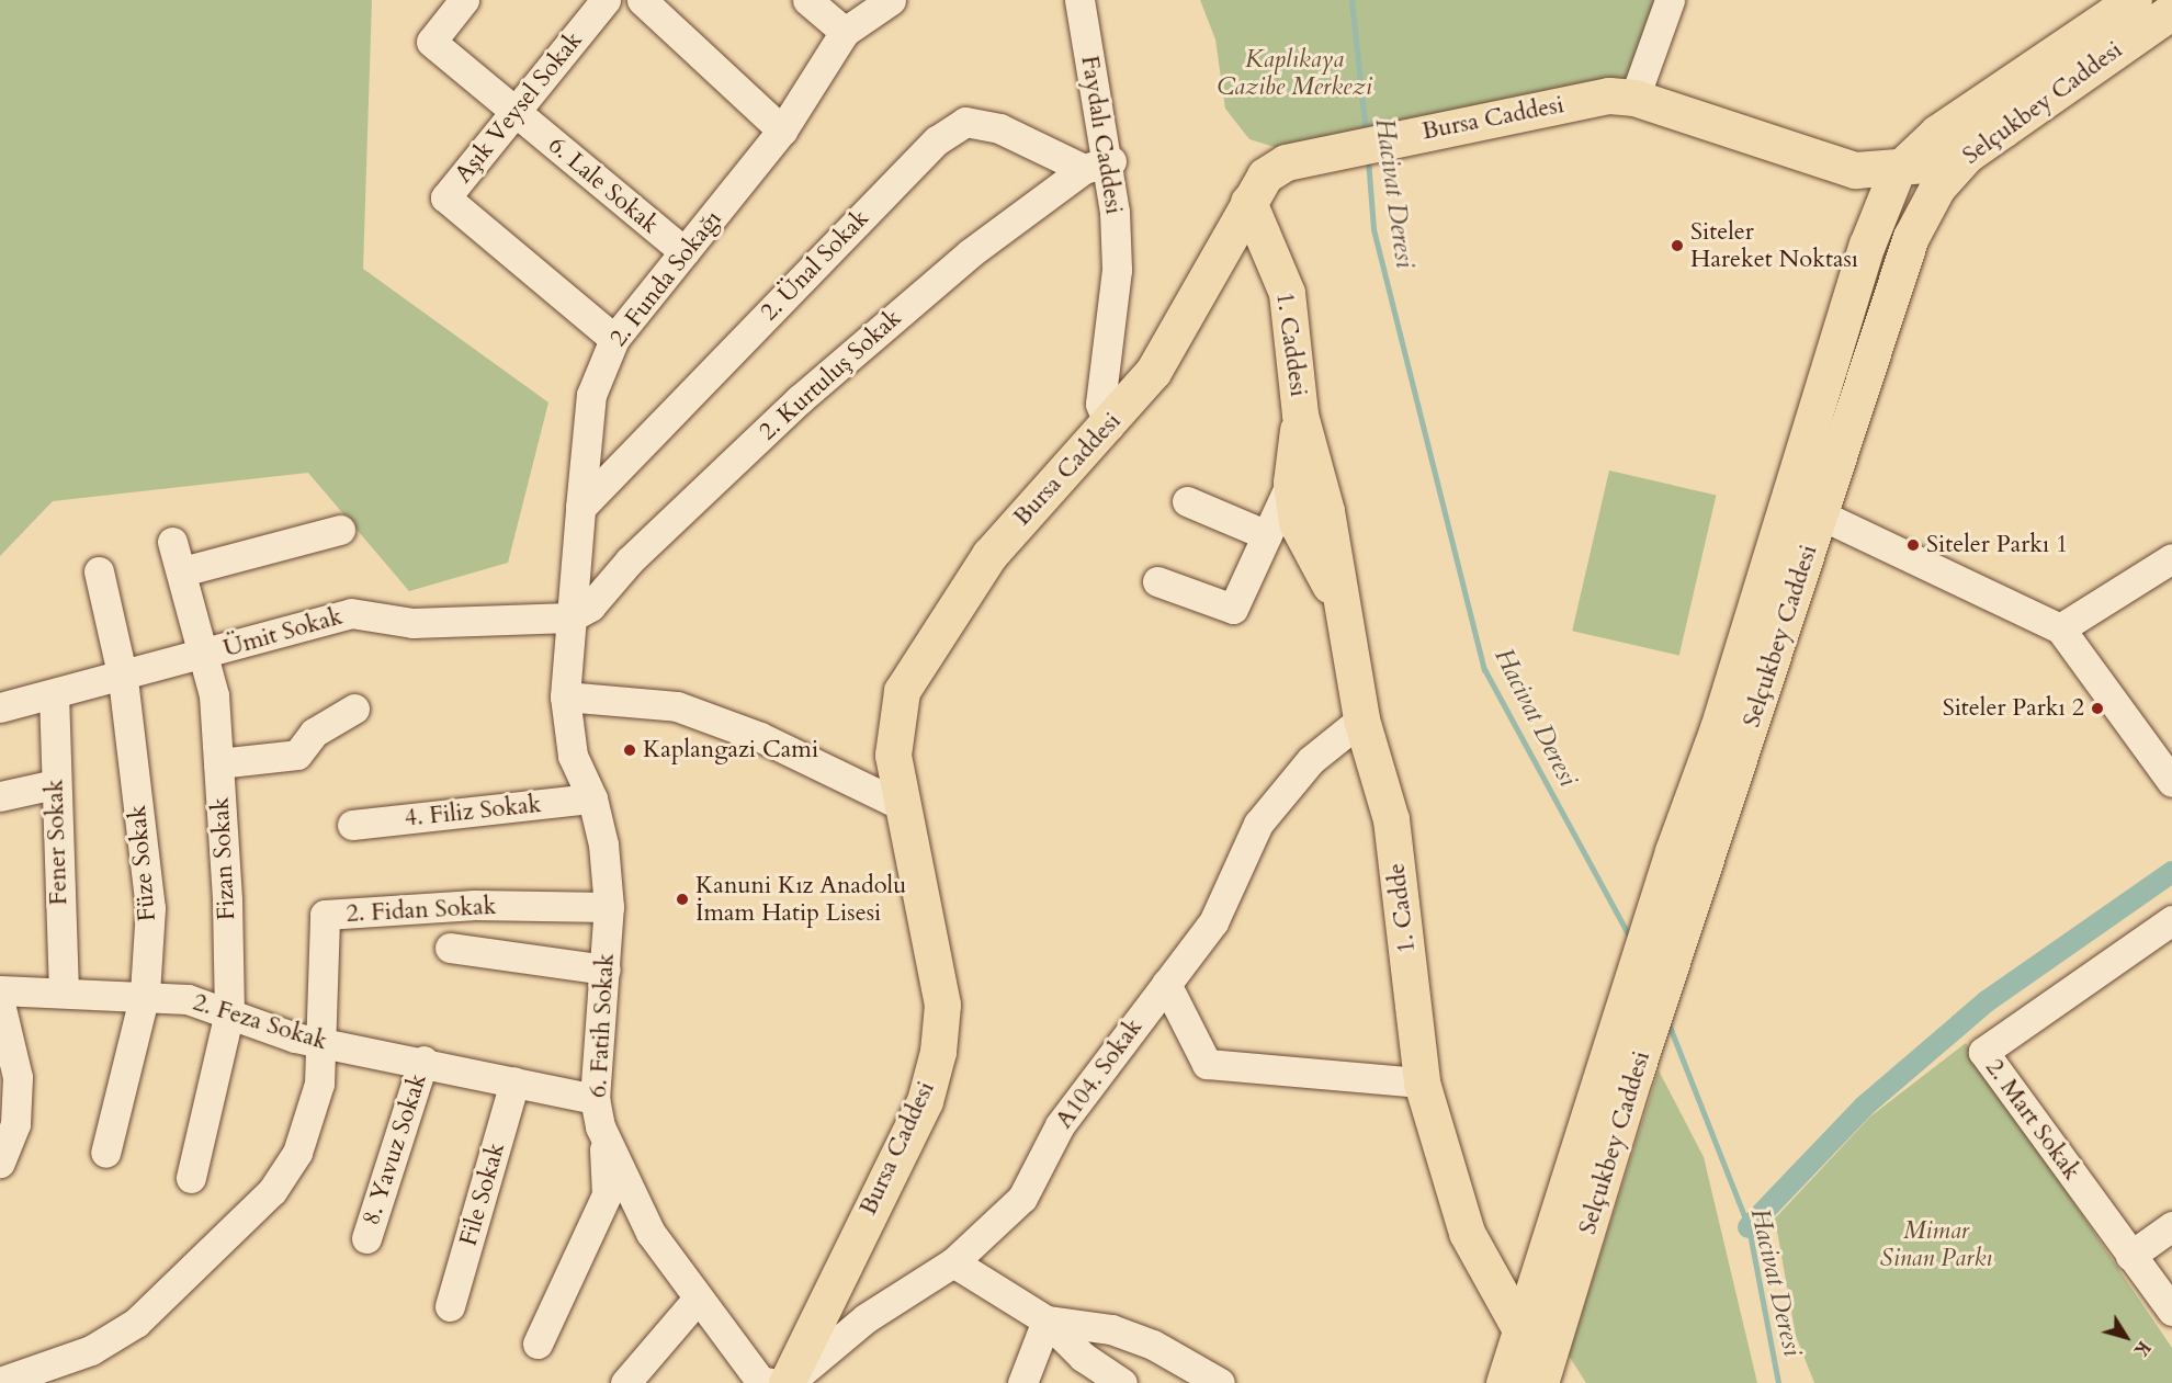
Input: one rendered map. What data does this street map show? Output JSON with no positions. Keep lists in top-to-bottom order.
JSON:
{
  "streets": {
    "main road": [
      "Selçukbey Caddesi",
      "Bursa Caddesi",
      "1. Caddesi",
      "1. Cadde"
    ],
    "street": [
      "Aşık Veysel Sokak",
      "Faydalı Caddesi",
      "6. Lale Sokak",
      "2. Ünal Sokak",
      "2. Funda Sokağı",
      "2. Kurtuluş Sokak",
      "Ümit Sokak",
      "4. Filiz Sokak",
      "Fener Sokak",
      "Fizan Sokak",
      "Füze Sokak",
      "2. Fidan Sokak",
      "2. Feza Sokak",
      "6. Fatih Sokak",
      "A104. Sokak",
      "2. Mart Sokak",
      "8. Yavuz Sokak",
      "File Sokak"
    ]
  },
  "crossings": [
    ["Selçukbey Caddesi", "Bursa Caddesi"],
    ["Selçukbey Caddesi", "1. Cadde"],
    ["Aşık Veysel Sokak", "6. Lale Sokak"],
    ["Aşık Veysel Sokak", "2. Funda Sokağı"],
    ["Bursa Caddesi", "Faydalı Caddesi"],
    ["Bursa Caddesi", "1. Caddesi"],
    ["Bursa Caddesi", "6. Fatih Sokak"],
    ["Bursa Caddesi", "A104. Sokak"],
    ["Faydalı Caddesi", "2. Ünal Sokak"],
    ["Faydalı Caddesi", "2. Kurtuluş Sokak"],
    ["6. Lale Sokak", "2. Funda Sokağı"],
    ["2. Ünal Sokak", "2. Funda Sokağı"],
    ["2. Ünal Sokak", "2. Kurtuluş Sokak"],
    ["2. Funda Sokağı", "2. Kurtuluş Sokak"],
    ["2. Funda Sokağı", "Ümit Sokak"],
    ["2. Funda Sokağı", "6. Fatih Sokak"],
    ["1. Caddesi", "1. Cadde"],
    ["2. Kurtuluş Sokak", "Ümit Sokak"],
    ["2. Kurtuluş Sokak", "6. Fatih Sokak"],
    ["Ümit Sokak", "Fener Sokak"],
    ["Ümit Sokak", "Fizan Sokak"],
    ["Ümit Sokak", "Füze Sokak"],
    ["Ümit Sokak", "6. Fatih Sokak"],
    ["4. Filiz Sokak", "6. Fatih Sokak"],
    ["Fener Sokak", "2. Feza Sokak"],
    ["Fizan Sokak", "2. Feza Sokak"],
    ["Füze Sokak", "2. Feza Sokak"],
    ["1. Cadde", "A104. Sokak"],
    ["2. Fidan Sokak", "2. Feza Sokak"],
    ["2. Fidan Sokak", "6. Fatih Sokak"],
    ["2. Feza Sokak", "6. Fatih Sokak"],
    ["2. Feza Sokak", "8. Yavuz Sokak"],
    ["2. Feza Sokak", "File Sokak"],
    ["6. Fatih Sokak", "A104. Sokak"]
  ],
  "water": ["Hacivat Deresi"],
  "parks": ["Kaplıkaya Cazibe Merkezi", "Mimar Sinan Parkı"],
  "places": [
    "Siteler Hareket Noktası",
    "Siteler Parkı 1",
    "Siteler Parkı 2",
    "Kaplangazi Cami",
    "Kanuni Kız Anadolu İmam Hatip Lisesi"
  ],
  "north": "bottom right"
}
